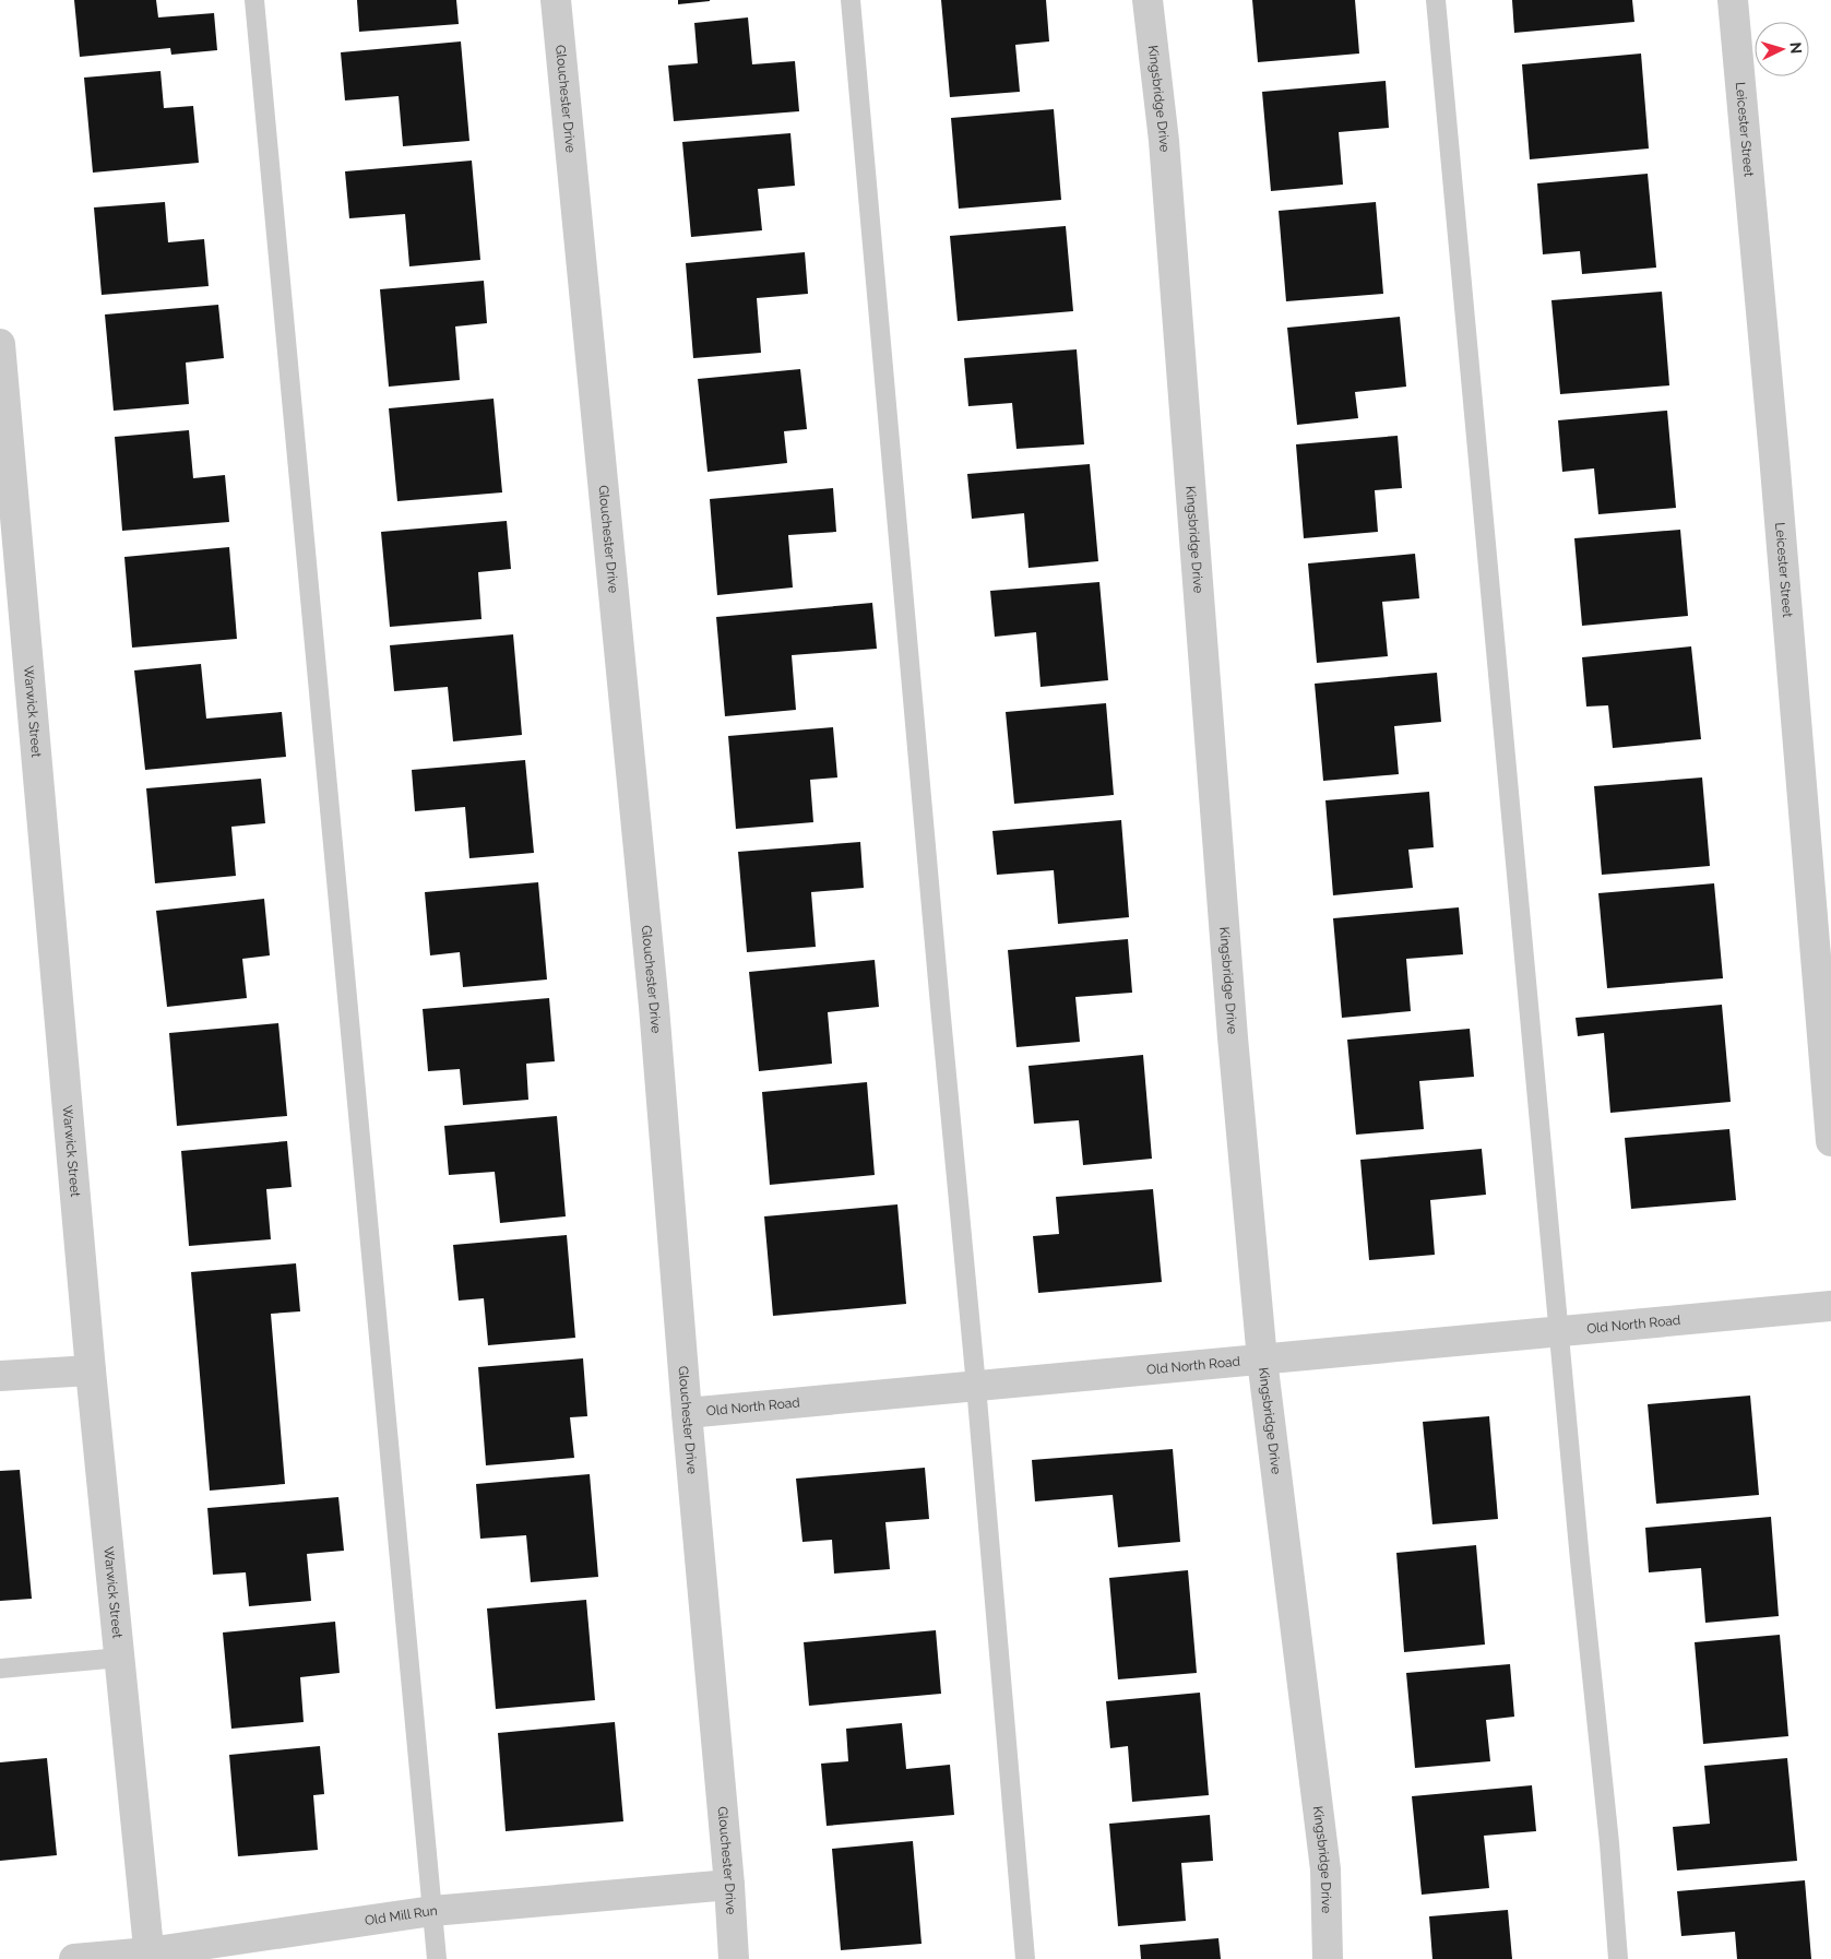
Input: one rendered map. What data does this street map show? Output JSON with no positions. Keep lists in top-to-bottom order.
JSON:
{
  "streets": {
    "street": [
      "Glouchester Drive",
      "Kingsbridge Drive",
      "Leicester Street",
      "Warwick Street",
      "Old North Road",
      "Old Mill Run"
    ]
  },
  "crossings": [
    ["Glouchester Drive", "Old North Road"],
    ["Glouchester Drive", "Old Mill Run"],
    ["Kingsbridge Drive", "Old North Road"],
    ["Warwick Street", "Old Mill Run"]
  ],
  "north": "right"
}
